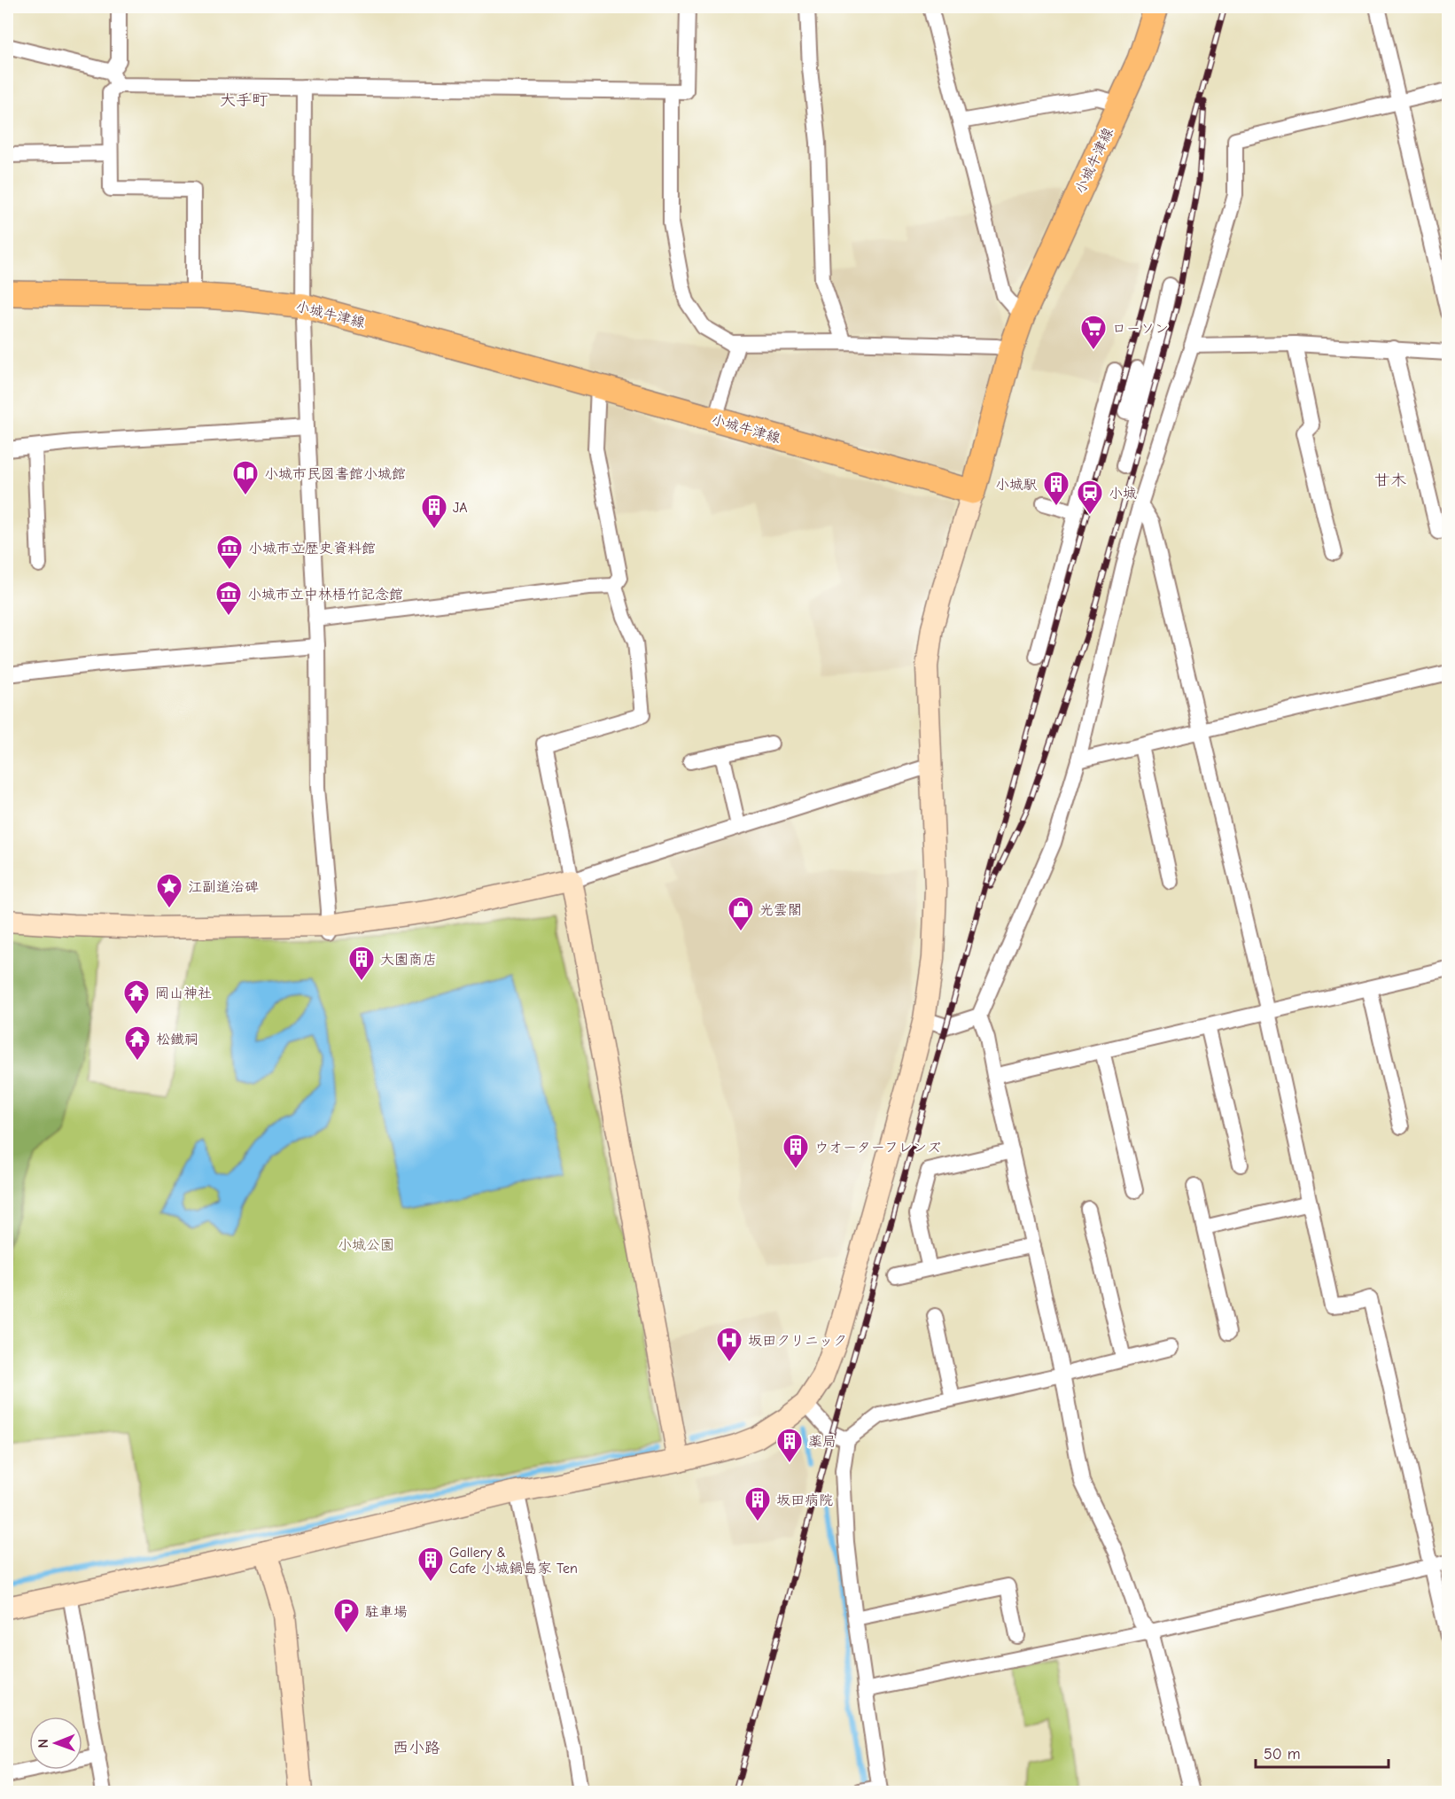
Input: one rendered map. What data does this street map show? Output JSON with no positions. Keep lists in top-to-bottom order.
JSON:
{
  "streets": {
    "main road": ["小城牛津線"]
  },
  "districts": ["大手町", "甘木", "西小路"],
  "parks": ["小城公園"],
  "places": {
    "supermarket": ["ローソン"],
    "library": ["小城市民図書館小城館"],
    "building": [
      "小城駅",
      "JA",
      "大園商店",
      "ウオーターフレンズ",
      "薬局",
      "坂田病院",
      "Gallery & Cafe 小城鍋島家 Ten"
    ],
    "station": ["小城"],
    "museum": ["小城市立歴史資料館", "小城市立中林梧竹記念館"],
    "place": ["江副道治碑"],
    "shop": ["光雲閣"],
    "temple": ["岡山神社", "松鐡祠"],
    "hospital": ["坂田クリニック"],
    "parking": ["駐車場"]
  },
  "scale_bar": "50 m",
  "north": "left"
}
